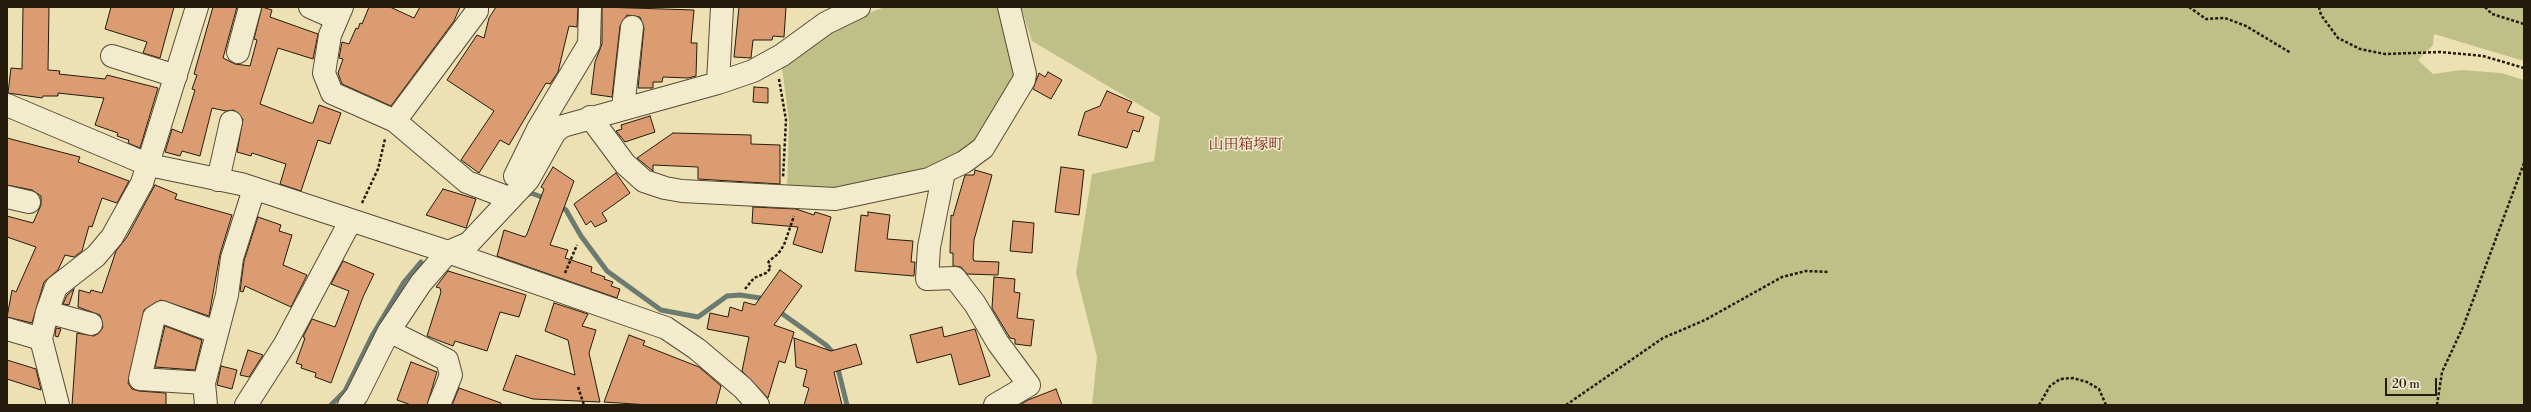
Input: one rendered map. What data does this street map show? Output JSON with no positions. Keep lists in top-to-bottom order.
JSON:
{
  "districts": ["山田箱塚町"],
  "scale_bar": "20 m"
}
